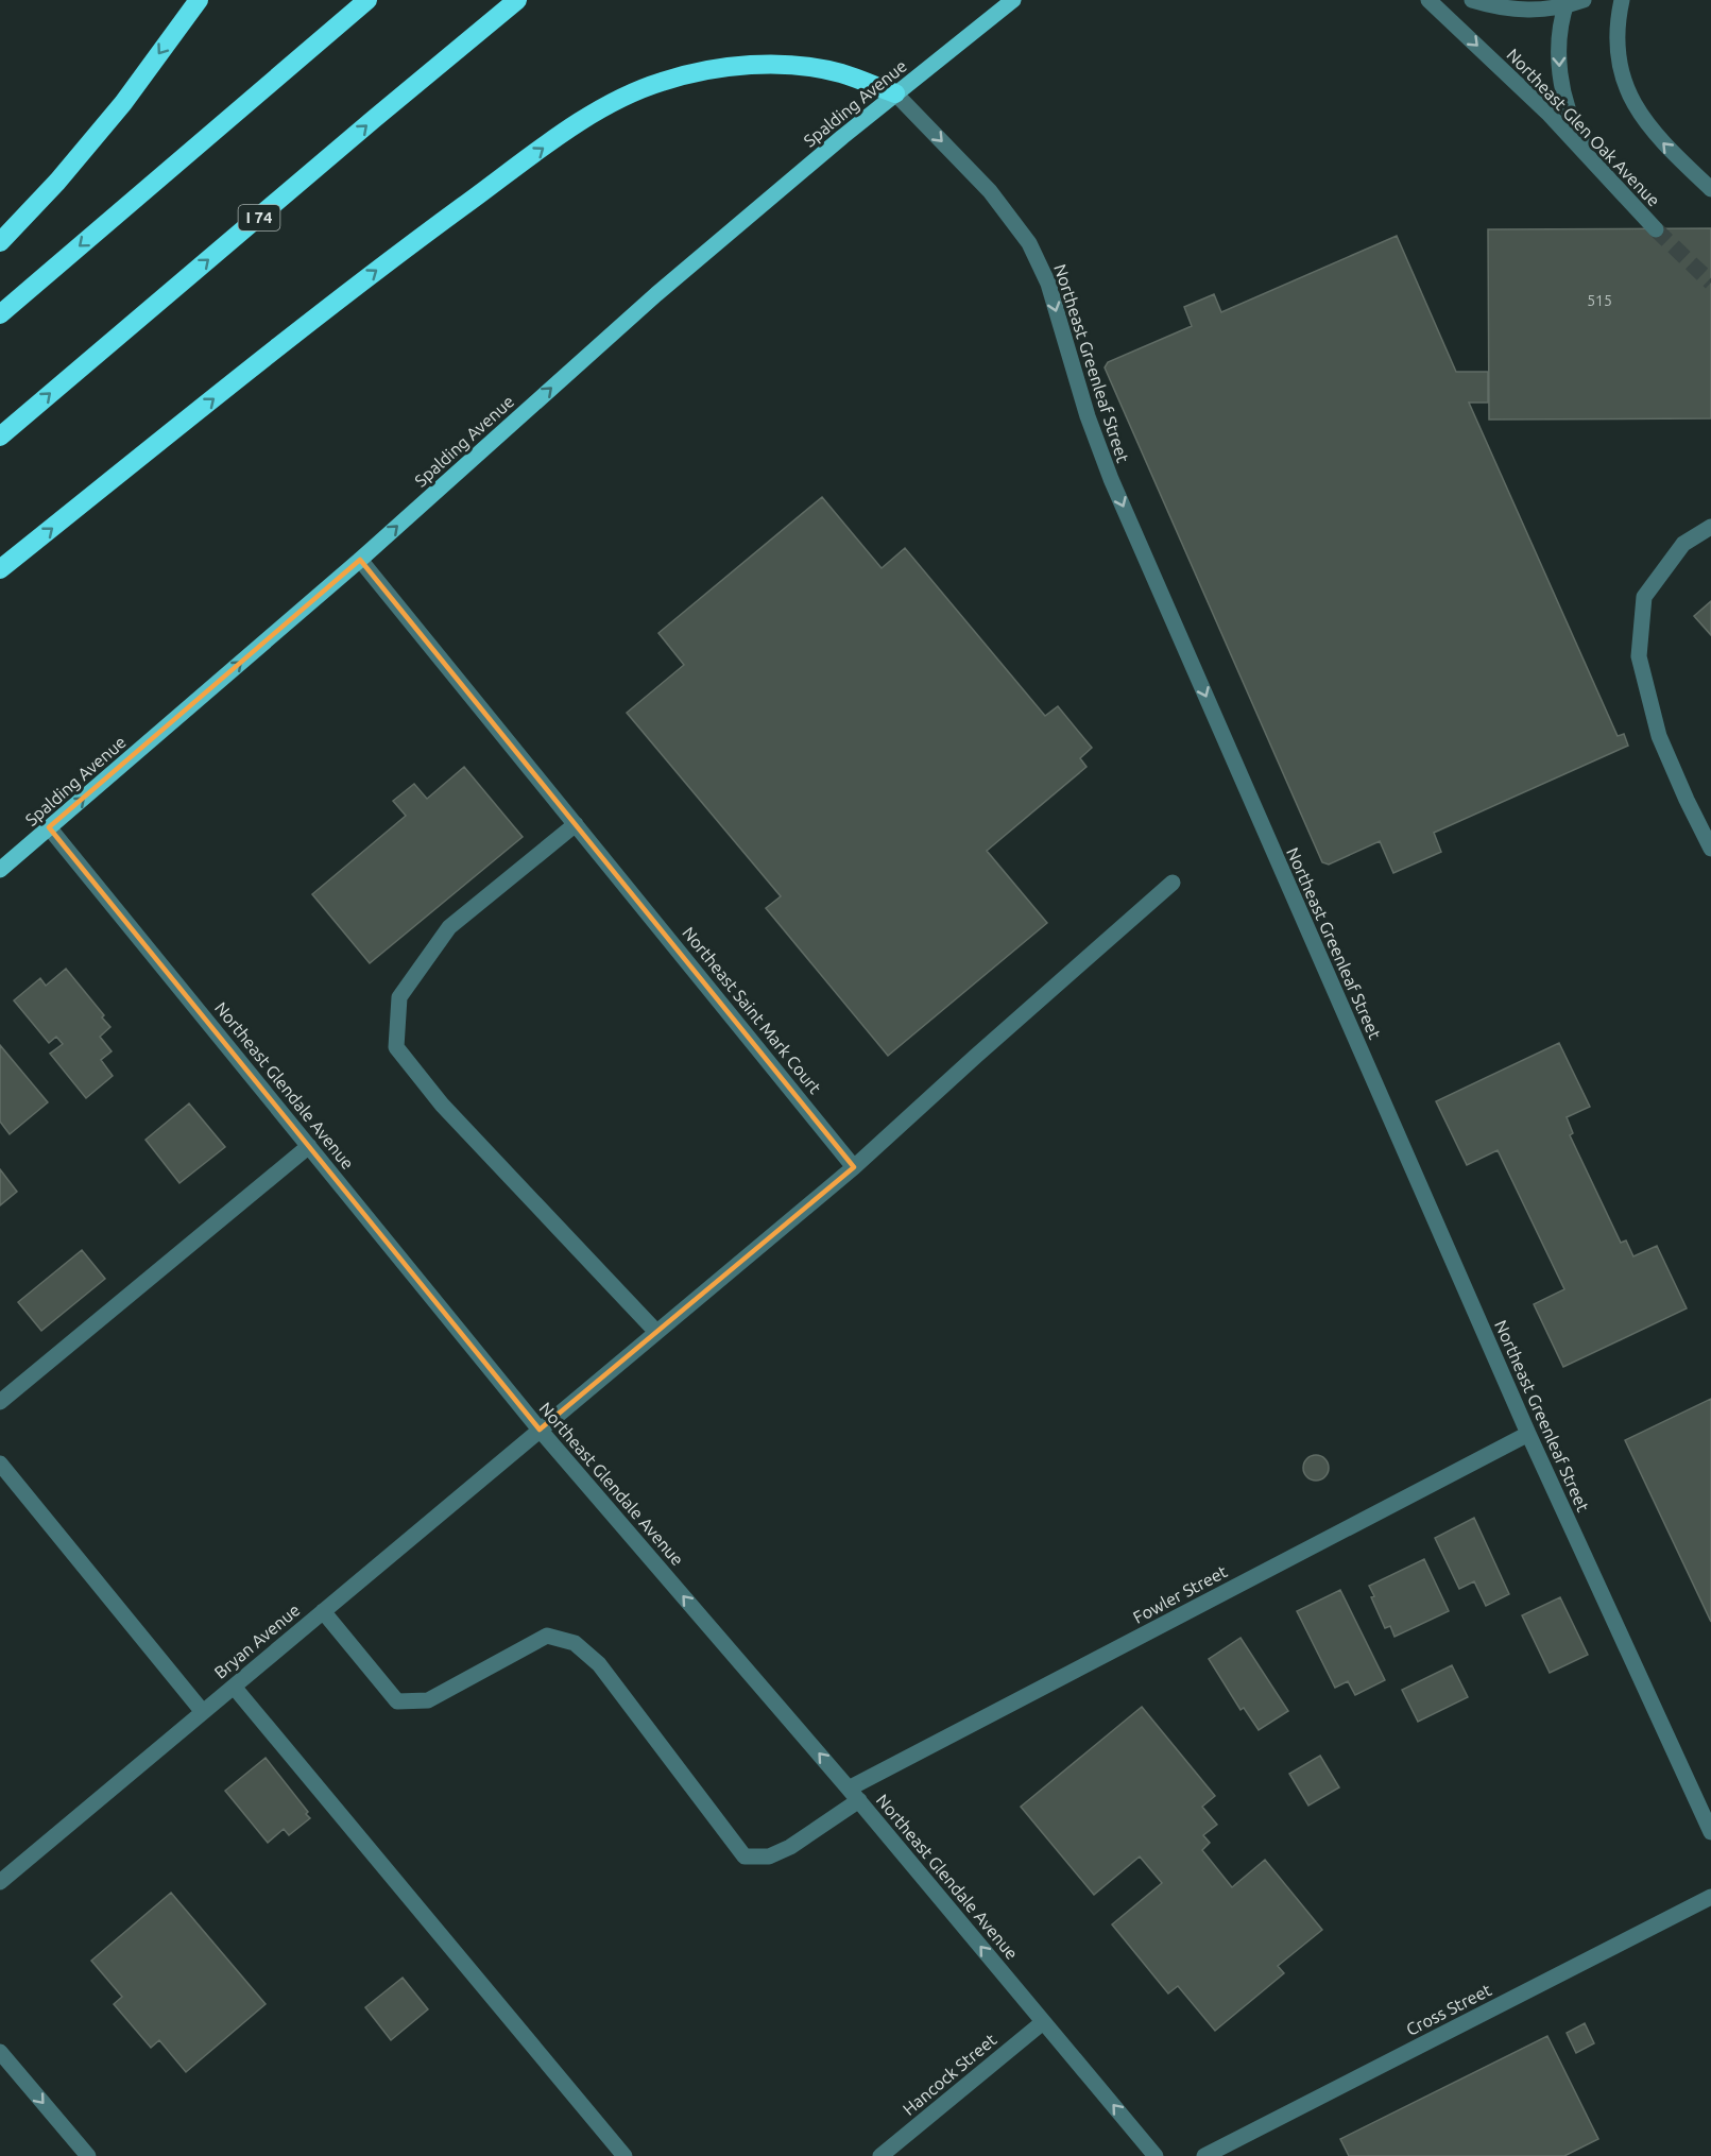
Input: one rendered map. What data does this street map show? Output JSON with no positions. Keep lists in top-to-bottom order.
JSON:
{
  "streets": {
    "highway": ["I 74"],
    "main road": ["Spalding Avenue"],
    "street": [
      "Northeast Glen Oak Avenue",
      "Northeast Greenleaf Street",
      "Northeast Saint Mark Court",
      "Northeast Glendale Avenue",
      "Fowler Street",
      "Bryan Avenue",
      "Cross Street",
      "Hancock Street"
    ]
  },
  "crossings": [
    ["Spalding Avenue", "Northeast Greenleaf Street"],
    ["Spalding Avenue", "Northeast Saint Mark Court"],
    ["Spalding Avenue", "Northeast Glendale Avenue"],
    ["Northeast Greenleaf Street", "Fowler Street"],
    ["Northeast Glendale Avenue", "Fowler Street"],
    ["Northeast Glendale Avenue", "Bryan Avenue"],
    ["Northeast Glendale Avenue", "Hancock Street"],
    ["Fowler Street", "Bryan Avenue"]
  ],
  "one_way": [
    "Spalding Avenue",
    "Northeast Glen Oak Avenue",
    "Northeast Greenleaf Street",
    "Northeast Glendale Avenue"
  ],
  "house_numbers": ["515"]
}
